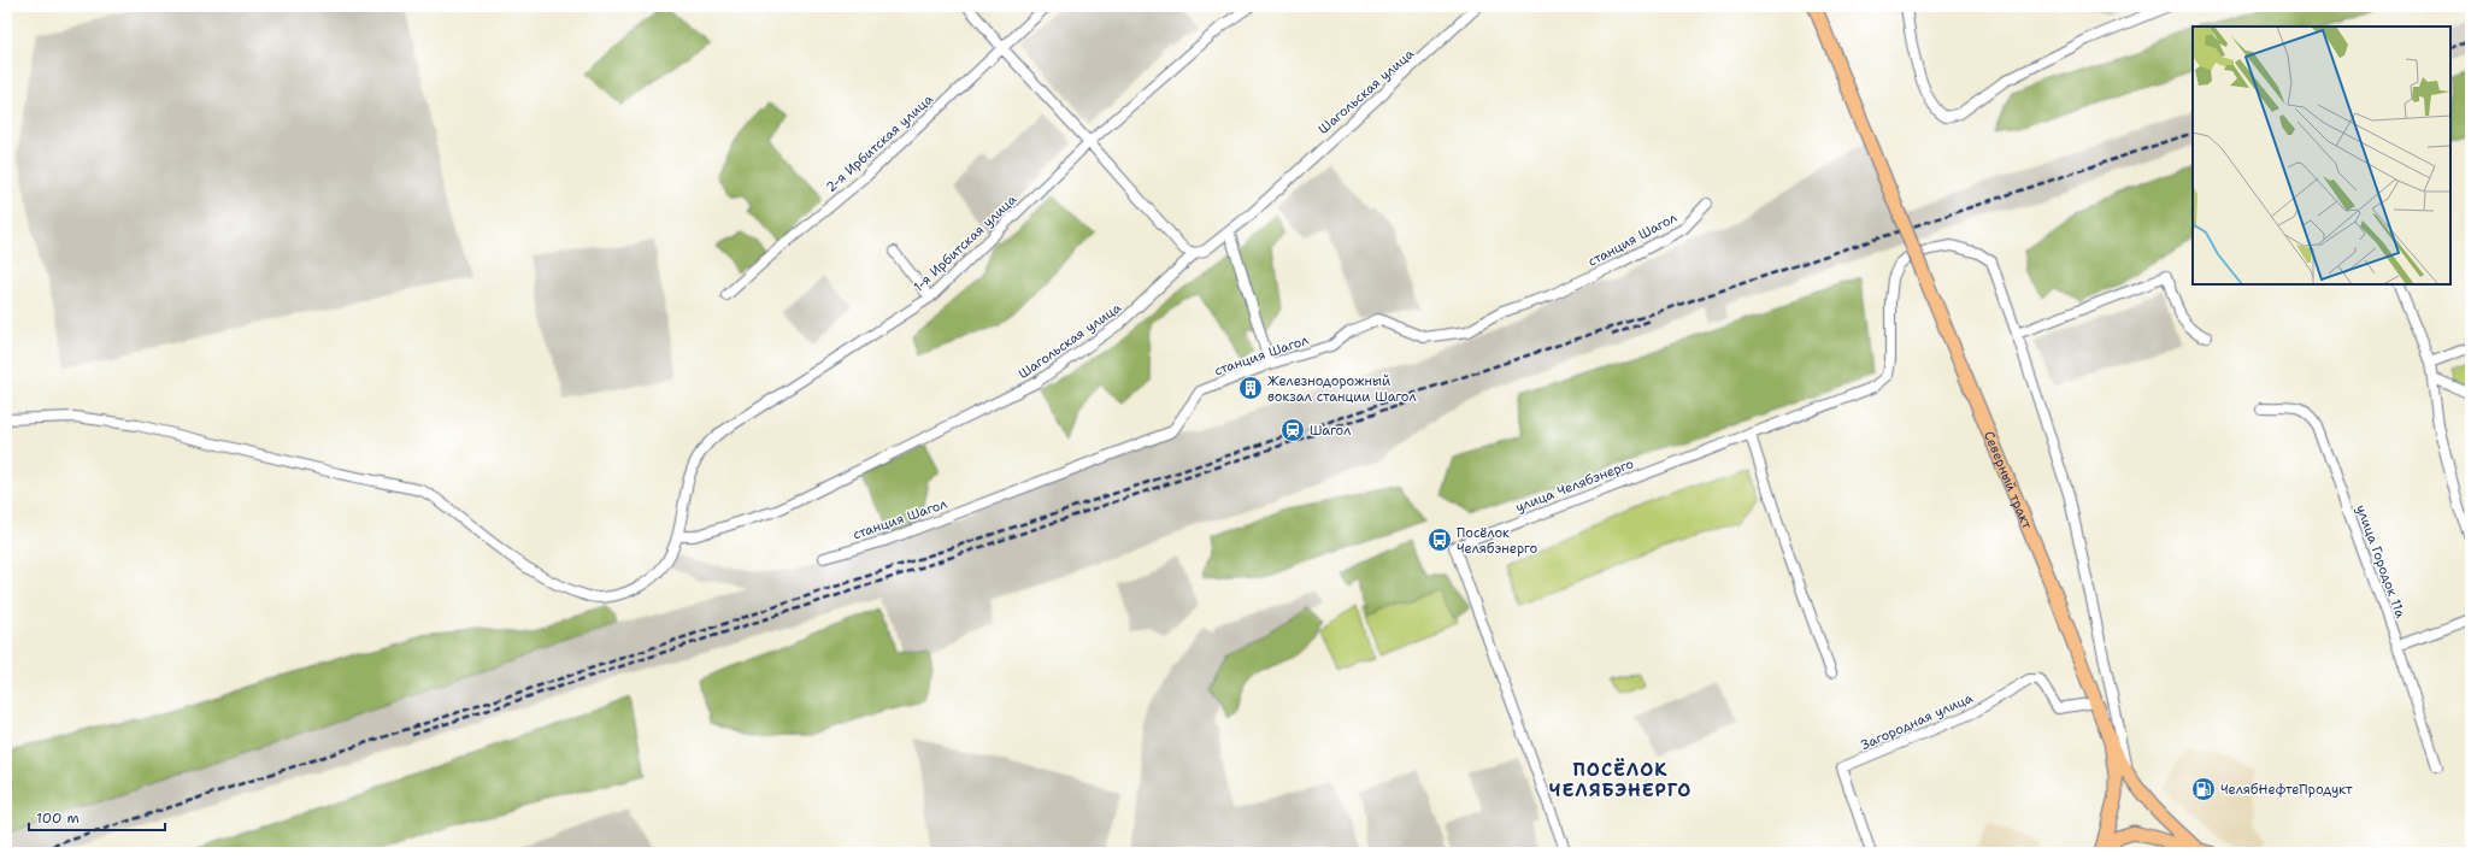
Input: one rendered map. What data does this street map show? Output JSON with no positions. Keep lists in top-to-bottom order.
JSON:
{
  "streets": {
    "main road": ["Северный тракт"],
    "street": [
      "Шагольская улица",
      "2-я Ирбитская улица",
      "станция Шагол",
      "1-я Ирбитская улица",
      "улица Челябэнерго",
      "улица Городок 11а",
      "Загородная улица"
    ]
  },
  "crossings": [
    ["Шагольская улица", "1-я Ирбитская улица"],
    ["Северный тракт", "Загородная улица"]
  ],
  "districts": ["ПОСЁЛОК ЧЕЛЯБЭНЕРГО"],
  "places": {
    "building": ["Железнодорожный вокзал станции Шагол"],
    "station": ["Шагол"],
    "bus stop": ["Посёлок Челябэнерго"],
    "fuel station": ["ЧелябНефтеПродукт"]
  },
  "scale_bar": "100 m"
}
